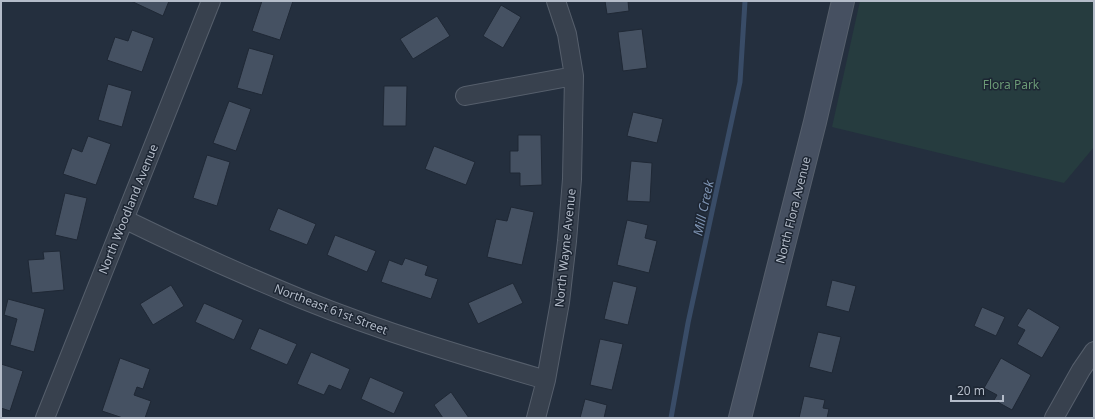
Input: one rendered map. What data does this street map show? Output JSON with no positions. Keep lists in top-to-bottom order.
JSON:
{
  "streets": {
    "street": [
      "North Woodland Avenue",
      "North Flora Avenue",
      "North Wayne Avenue",
      "Northeast 61st Street"
    ]
  },
  "crossings": [
    ["North Woodland Avenue", "Northeast 61st Street"],
    ["North Wayne Avenue", "Northeast 61st Street"]
  ],
  "water": ["Mill Creek"],
  "parks": ["Flora Park"],
  "scale_bar": "20 m"
}
